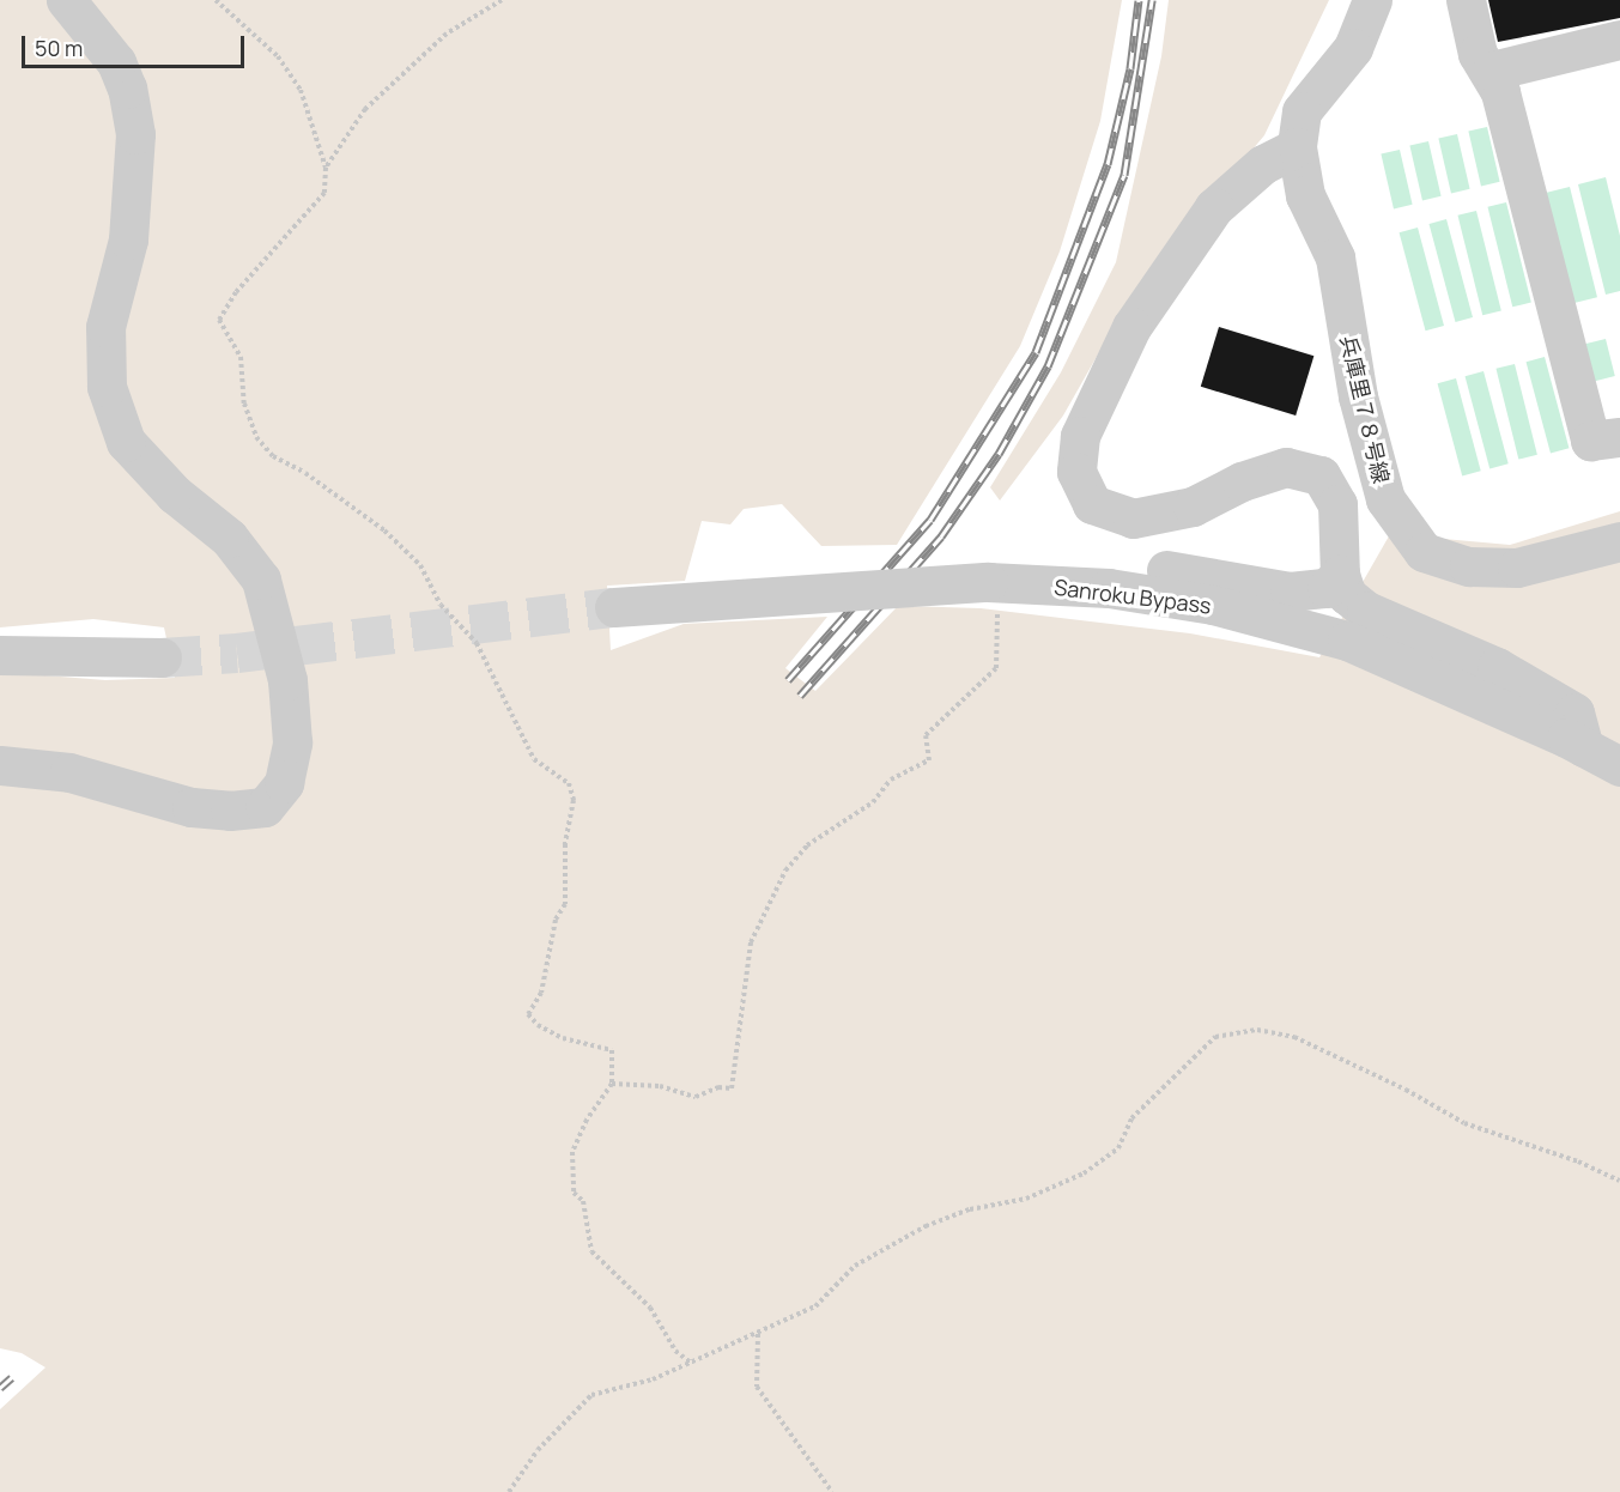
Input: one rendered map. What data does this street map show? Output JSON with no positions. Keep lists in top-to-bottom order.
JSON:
{
  "streets": {
    "street": ["兵庫里７８号線", "Sanroku Bypass"]
  },
  "scale_bar": "50 m"
}
